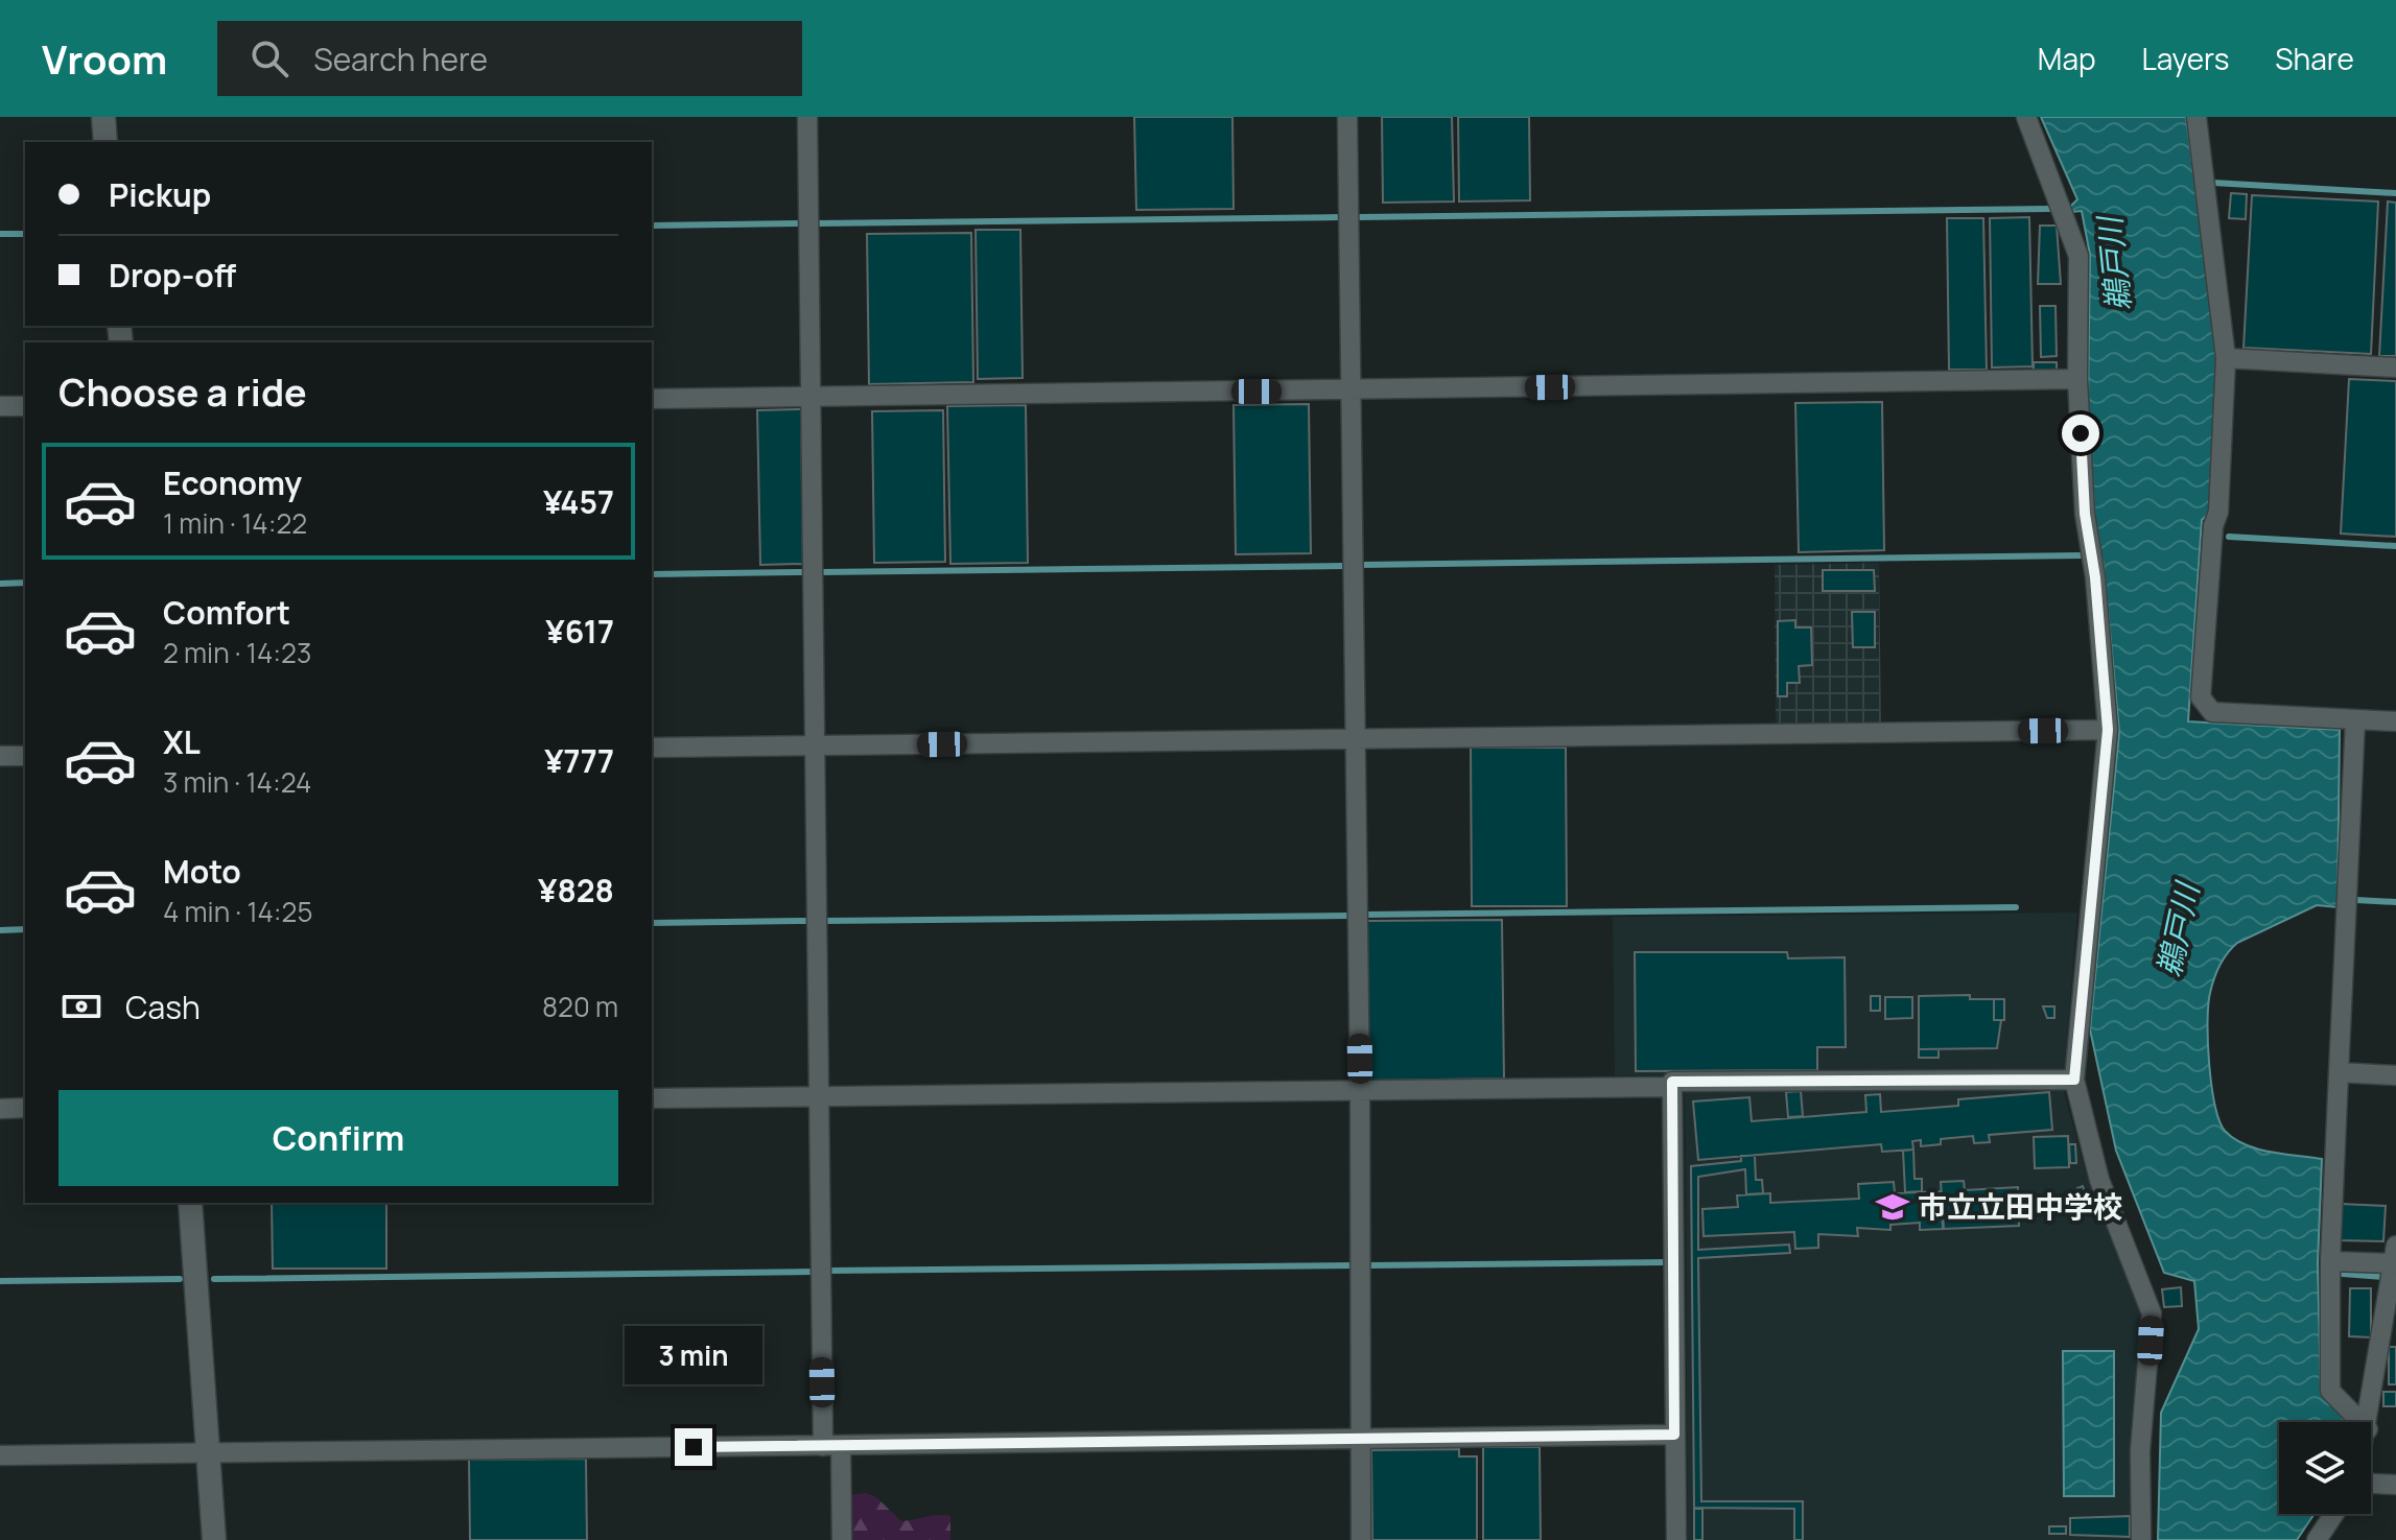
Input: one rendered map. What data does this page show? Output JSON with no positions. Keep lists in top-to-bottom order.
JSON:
{
  "water": ["鵜戸川"],
  "places": {
    "school or university": ["市立立田中学校"]
  },
  "page": {
    "header": "Vroom",
    "search": "Search here",
    "nav": ["Map", "Layers", "Share"],
    "banner": ["Pickup", "Drop-off"],
    "heading": "Choose a ride",
    "list": [
      {
        "name": "Economy",
        "note": "1 min · 14:22",
        "value": "¥457"
      },
      {
        "name": "Comfort",
        "note": "2 min · 14:23",
        "value": "¥617"
      },
      {
        "name": "XL",
        "note": "3 min · 14:24",
        "value": "¥777"
      },
      {
        "name": "Moto",
        "note": "4 min · 14:25",
        "value": "¥828"
      }
    ],
    "pay": ["Cash", "820 m"],
    "buttons": "Confirm",
    "bubble": "3 min"
  }
}
